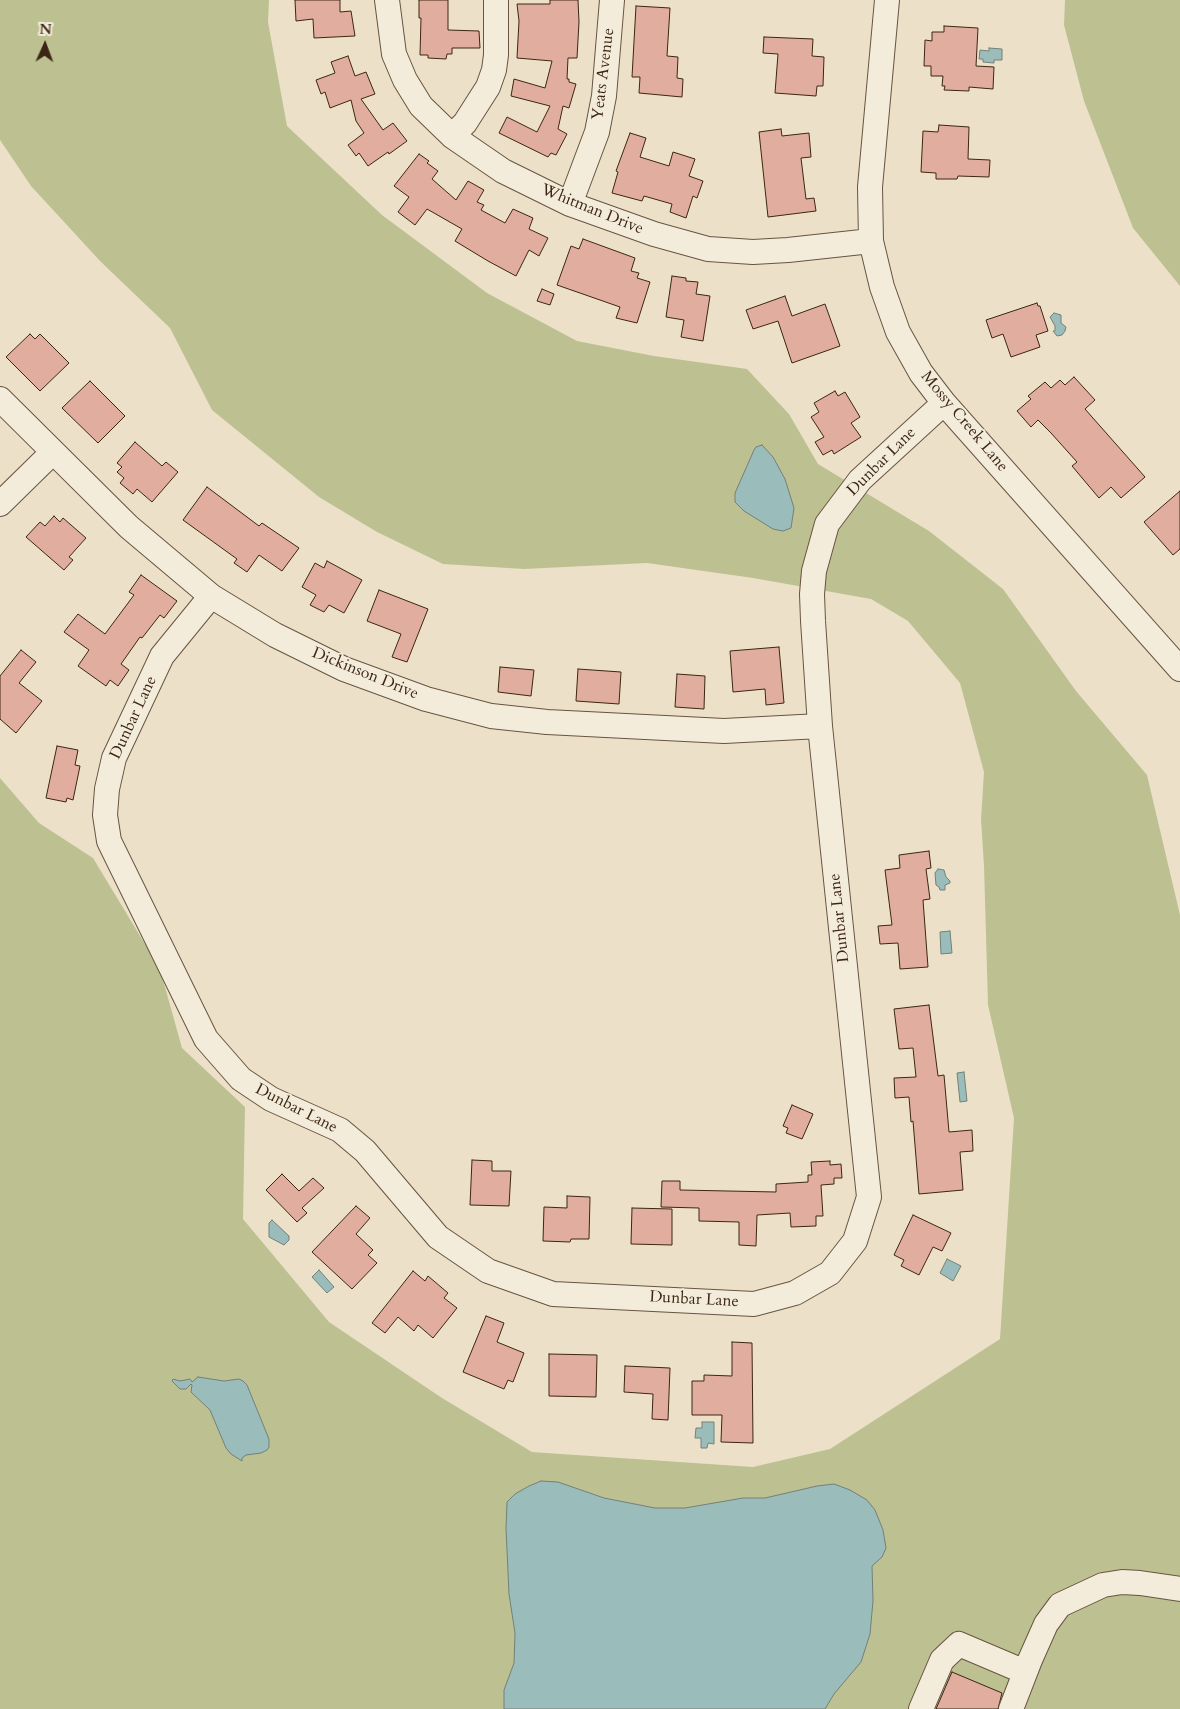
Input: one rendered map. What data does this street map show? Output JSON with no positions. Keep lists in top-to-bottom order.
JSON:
{
  "streets": {
    "street": [
      "Yeats Avenue",
      "Whitman Drive",
      "Mossy Creek Lane",
      "Dunbar Lane",
      "Dickinson Drive"
    ]
  },
  "crossings": [
    ["Yeats Avenue", "Whitman Drive"],
    ["Whitman Drive", "Mossy Creek Lane"],
    ["Mossy Creek Lane", "Dunbar Lane"],
    ["Dunbar Lane", "Dickinson Drive"]
  ],
  "north": "top"
}
